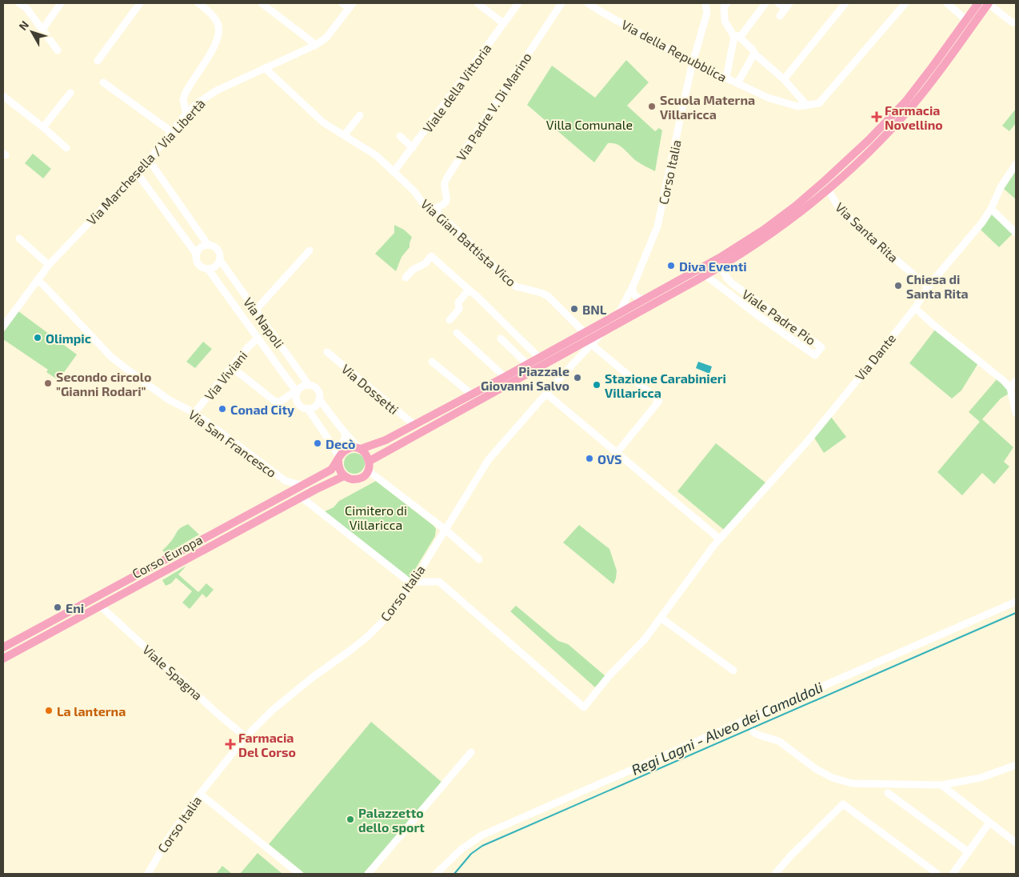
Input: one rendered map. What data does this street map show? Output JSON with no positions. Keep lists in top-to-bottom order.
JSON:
{
  "streets": {
    "main road": ["Corso Europa"],
    "street": [
      "Via della Repubblica",
      "Viale della Vittoria",
      "Via Padre V. Di Marino",
      "Via Marchesella / Via Libertà",
      "Corso Italia",
      "Via Santa Rita",
      "Via Gian Battista Vico",
      "Viale Padre Pio",
      "Via Napoli",
      "Via Dante",
      "Via Viviani",
      "Via Dossetti",
      "Via San Francesco",
      "Viale Spagna"
    ]
  },
  "crossings": [
    ["Via della Repubblica", "Corso Italia"],
    ["Viale della Vittoria", "Via Gian Battista Vico"],
    ["Via Padre V. Di Marino", "Via Gian Battista Vico"],
    ["Via Marchesella / Via Libertà", "Via Gian Battista Vico"],
    ["Via Marchesella / Via Libertà", "Via San Francesco"],
    ["Corso Italia", "Via Dante"],
    ["Corso Italia", "Viale Spagna"],
    ["Via Santa Rita", "Via Dante"],
    ["Via Napoli", "Via Viviani"],
    ["Via Viviani", "Via San Francesco"],
    ["Via San Francesco", "Corso Europa"],
    ["Corso Europa", "Viale Spagna"]
  ],
  "water": ["Regi Lagni - Alveo dei Camaldoli"],
  "parks": ["Villa Comunale", "Cimitero di Villaricca"],
  "places": {
    "other": [
      "Scuola Materna Villaricca",
      "Diva Eventi",
      "Chiesa di Santa Rita",
      "BNL",
      "Olimpic",
      "Piazzale Giovanni Salvo",
      "Secondo circolo \"Gianni Rodari\"",
      "Stazione Carabinieri Villaricca",
      "Conad City",
      "Decò",
      "OVS",
      "Eni",
      "La lanterna",
      "Palazzetto dello sport"
    ],
    "health": ["Farmacia Novellino", "Farmacia Del Corso"]
  },
  "north": "top left"
}
